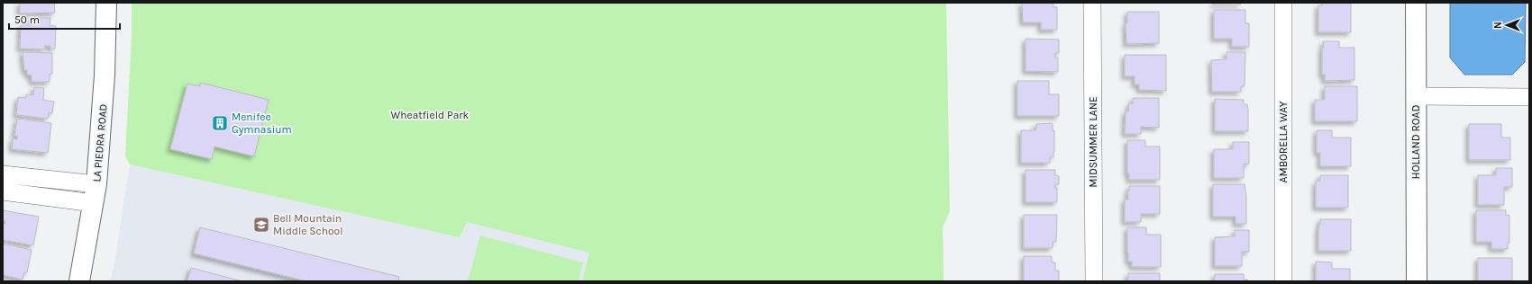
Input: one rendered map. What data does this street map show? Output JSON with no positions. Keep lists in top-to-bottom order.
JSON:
{
  "streets": {
    "street": [
      "MIDSUMMER LANE",
      "AMBORELLA WAY",
      "HOLLAND ROAD",
      "LA PIEDRA ROAD"
    ]
  },
  "parks": ["Wheatfield Park"],
  "places": {
    "building": ["Menifee Gymnasium"],
    "school or university": ["Bell Mountain Middle School"]
  },
  "scale_bar": "50 m",
  "north": "left"
}
